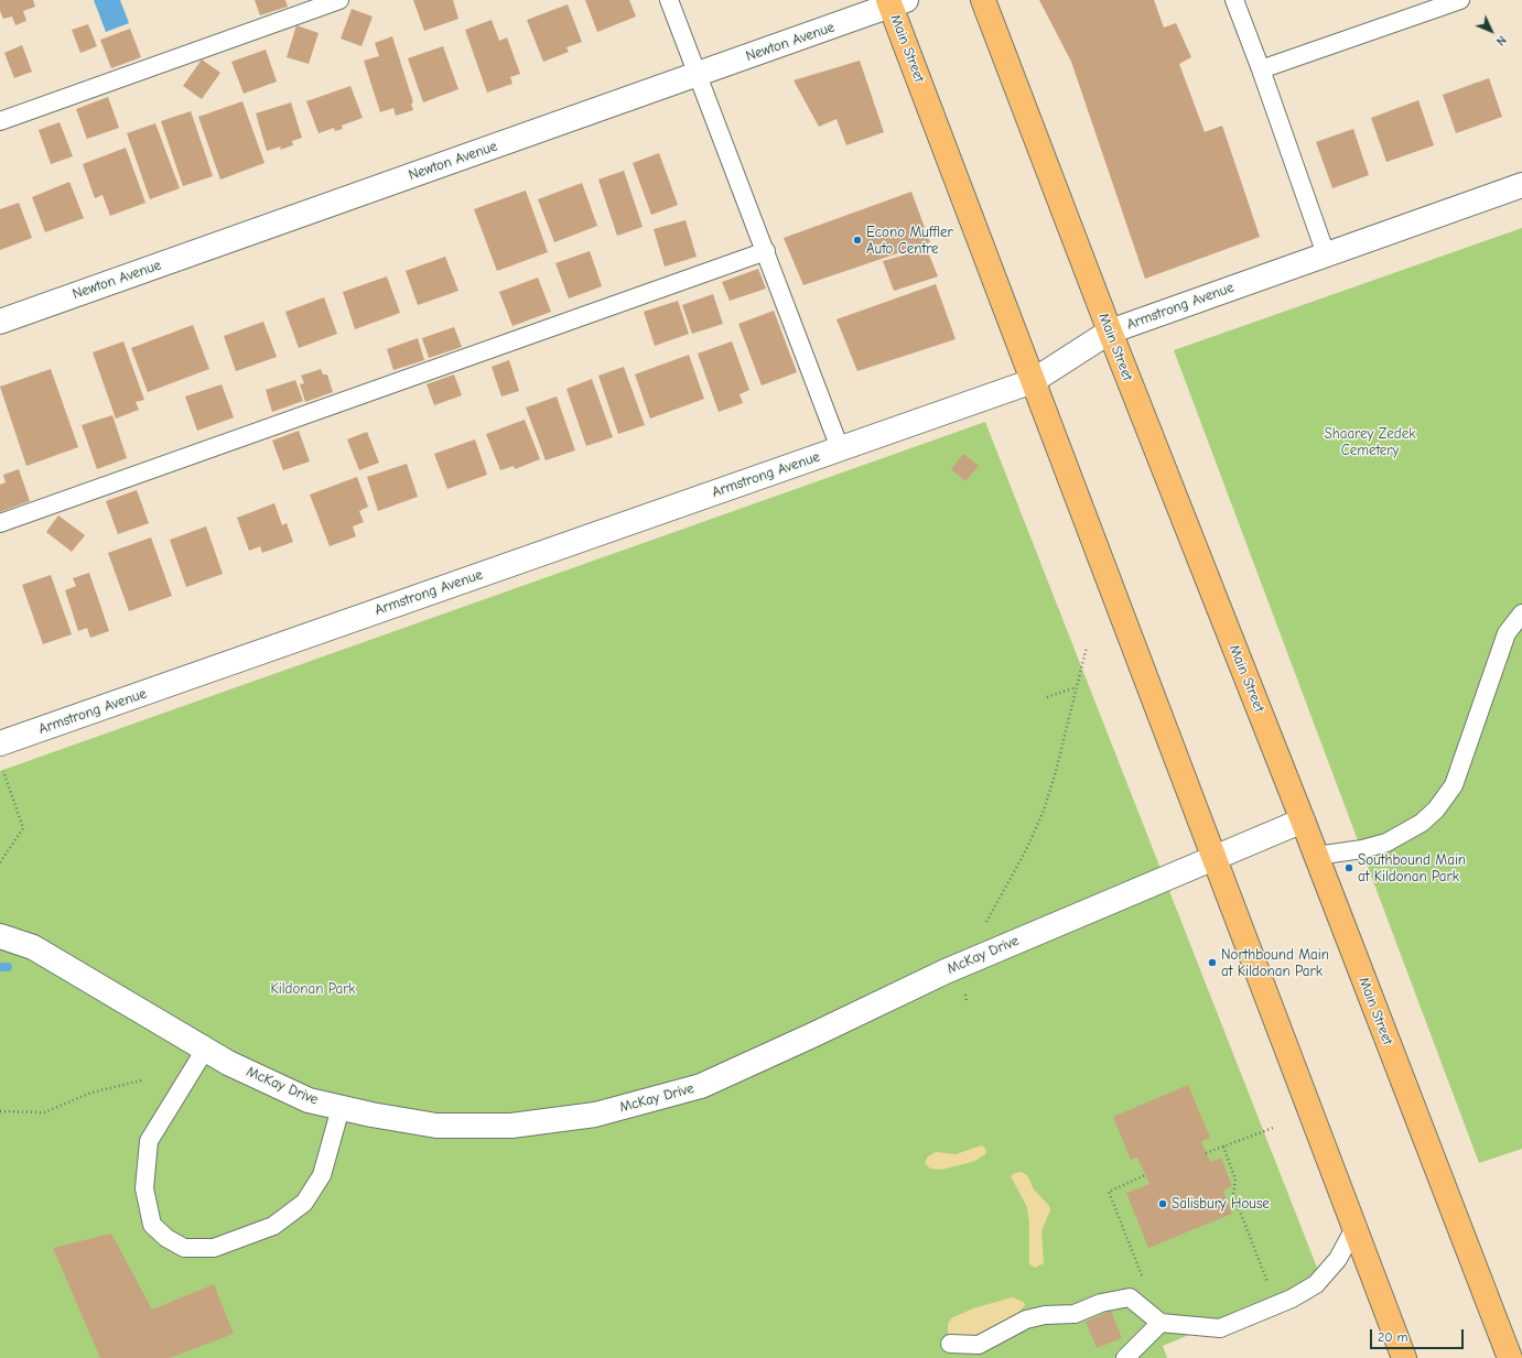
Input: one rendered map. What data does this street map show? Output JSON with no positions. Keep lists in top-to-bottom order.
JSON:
{
  "streets": {
    "main road": ["Main Street"],
    "street": ["Newton Avenue", "Armstrong Avenue", "McKay Drive"]
  },
  "crossings": [
    ["Newton Avenue", "Main Street"],
    ["Main Street", "Armstrong Avenue"],
    ["Main Street", "McKay Drive"]
  ],
  "parks": ["Shaarey Zedek Cemetery", "Kildonan Park"],
  "places": [
    "Econo Muffler Auto Centre",
    "Southbound Main at Kildonan Park",
    "Northbound Main at Kildonan Park",
    "Salisbury House"
  ],
  "scale_bar": "20 m",
  "north": "bottom right"
}
